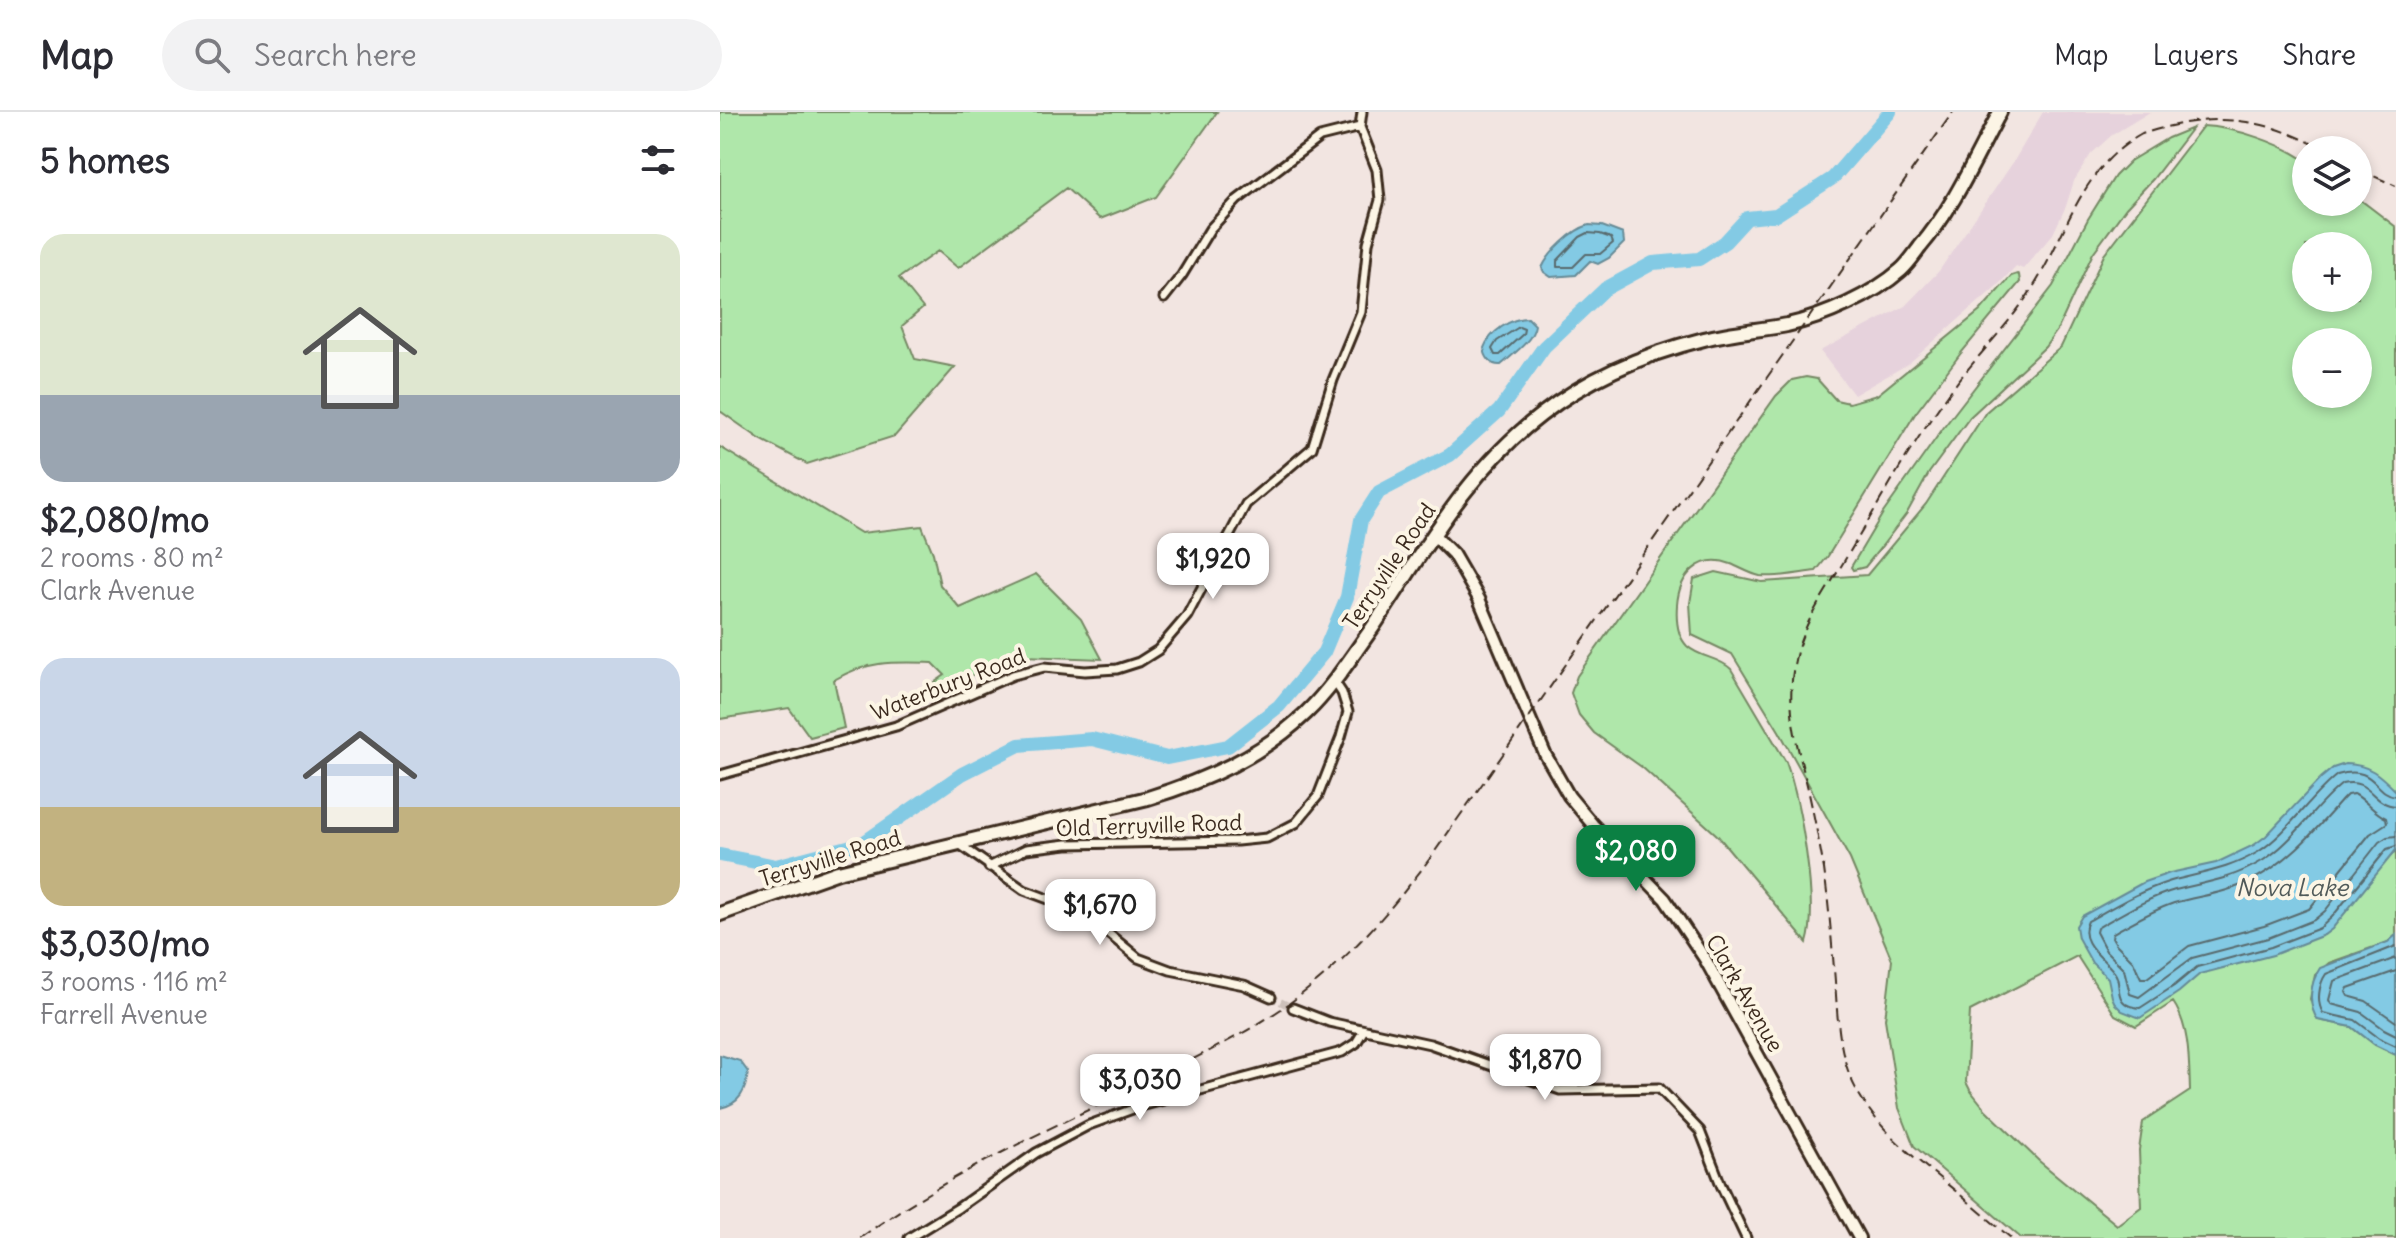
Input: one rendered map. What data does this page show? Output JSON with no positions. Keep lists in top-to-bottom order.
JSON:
{
  "streets": {
    "highway": ["Terryville Road"],
    "main road": ["Clark Avenue"],
    "street": ["Waterbury Road", "Old Terryville Road"]
  },
  "crossings": [
    ["Terryville Road", "Old Terryville Road"],
    ["Terryville Road", "Clark Avenue"]
  ],
  "water": ["Nova Lake"],
  "page": {
    "header": "Map",
    "search": "Search here",
    "nav": ["Map", "Layers", "Share"],
    "heading": "5 homes",
    "map_buttons": ["+", "−"],
    "list": [
      {
        "name": "$2,080/mo",
        "note": "2 rooms · 80 m² · Clark Avenue"
      },
      {
        "name": "$3,030/mo",
        "note": "3 rooms · 116 m² · Farrell Avenue"
      }
    ],
    "price": [
      "$1,920",
      "$2,080",
      "$1,670",
      "$1,870",
      "$3,030"
    ]
  }
}
